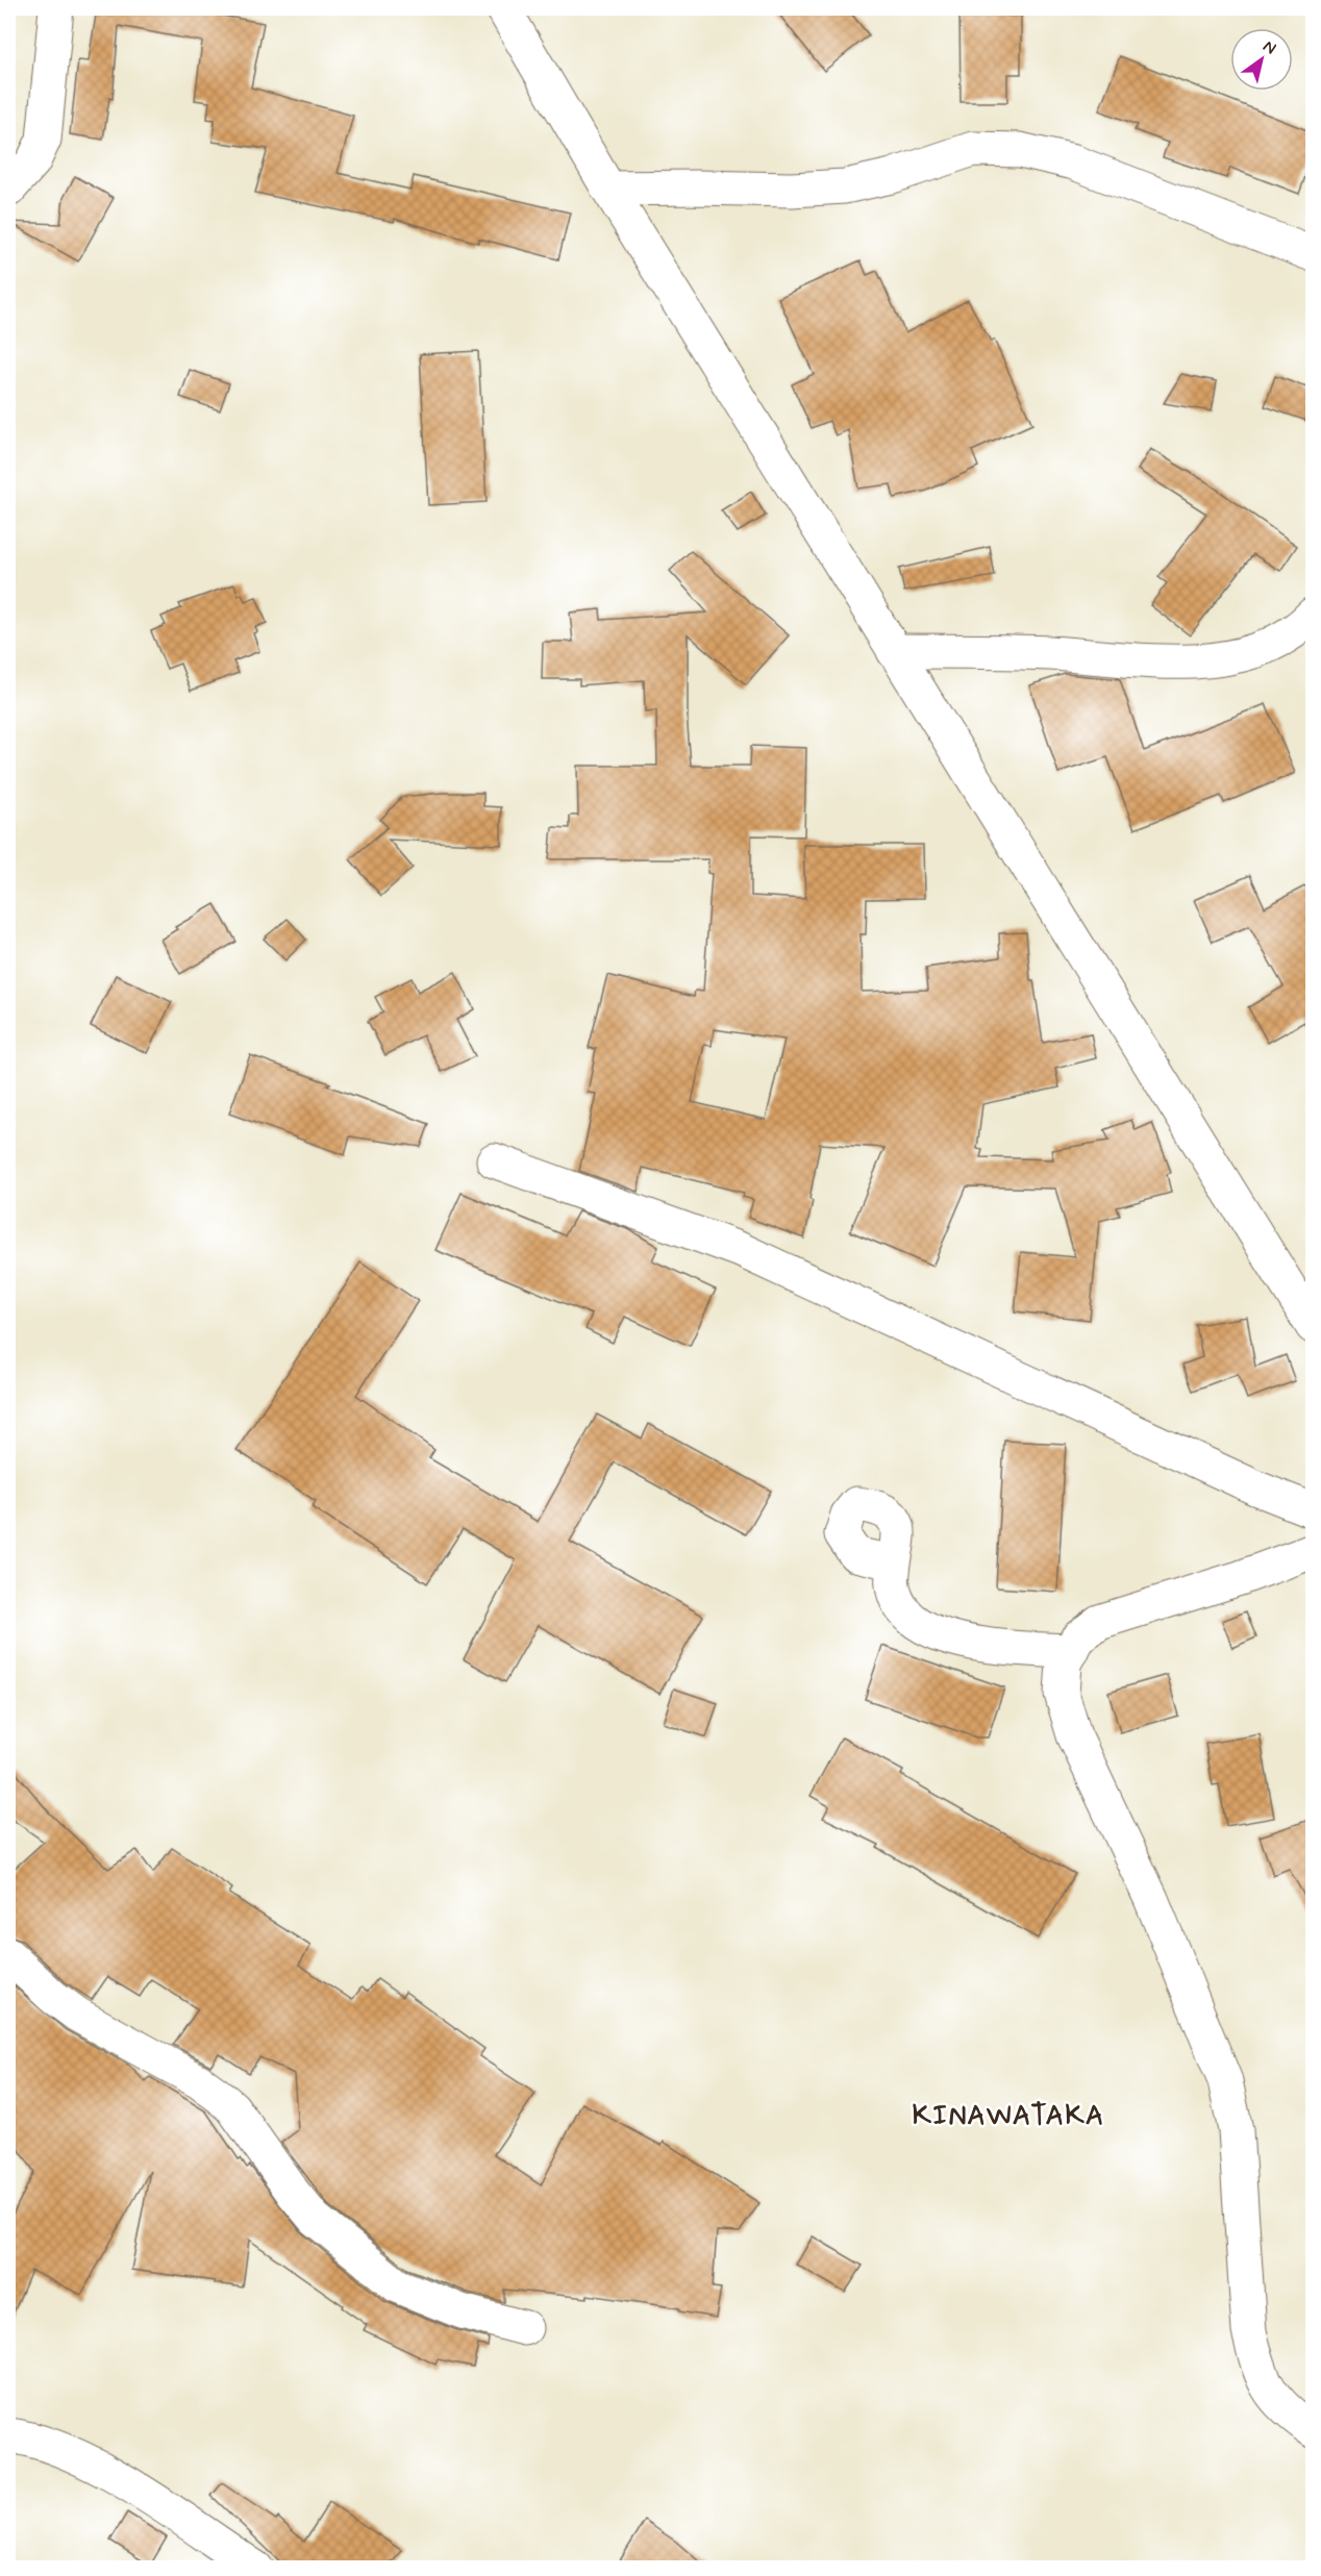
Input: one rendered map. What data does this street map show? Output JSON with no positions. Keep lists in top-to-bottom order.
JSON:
{
  "districts": ["KINAWATAKA"],
  "north": "top right"
}
